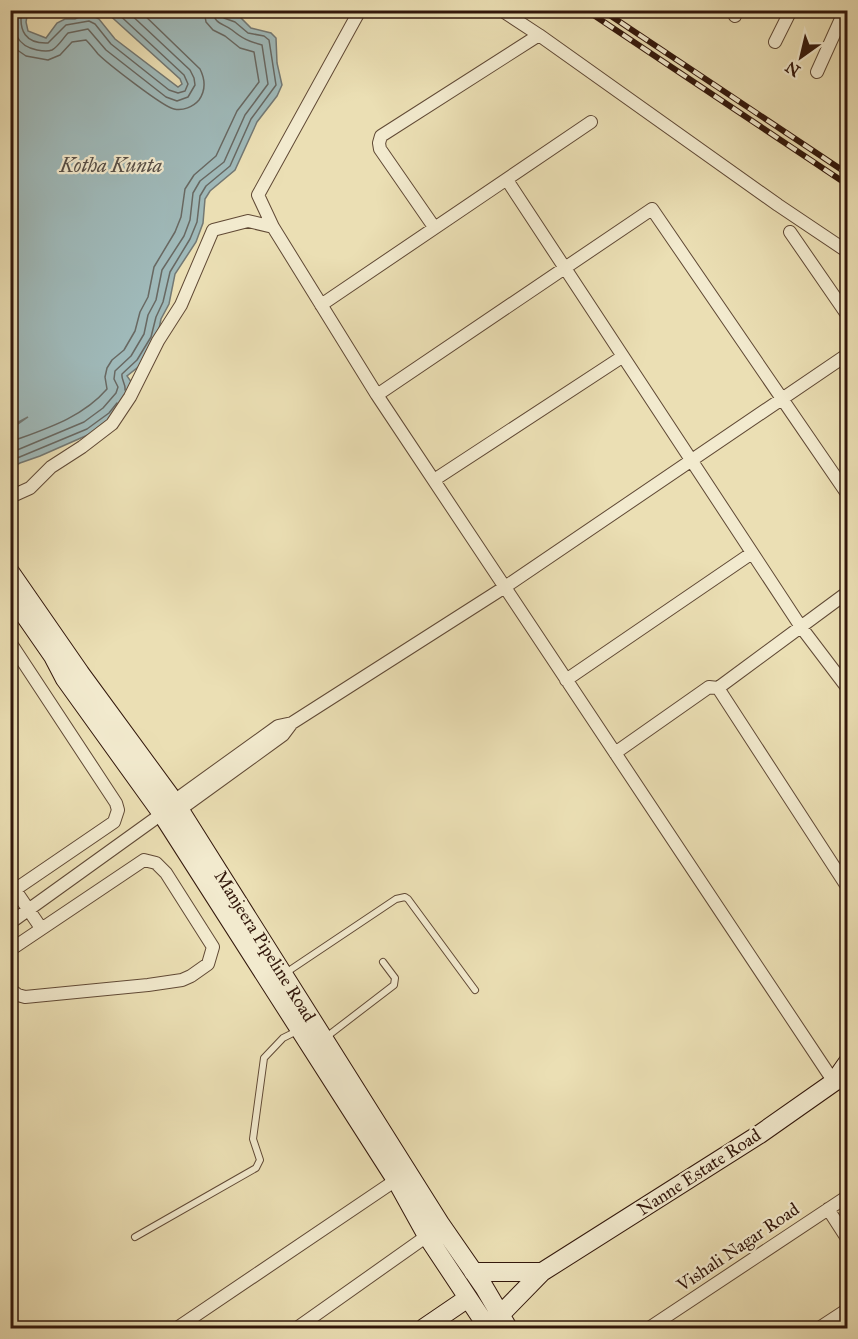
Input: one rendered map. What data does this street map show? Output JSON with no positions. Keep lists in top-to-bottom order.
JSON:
{
  "streets": {
    "main road": ["Manjeera Pipeline Road", "Nanne Estate Road"],
    "street": ["Vishali Nagar Road"]
  },
  "crossings": [
    ["Manjeera Pipeline Road", "Nanne Estate Road"]
  ],
  "water": ["Kotha Kunta"],
  "north": "bottom left"
}
